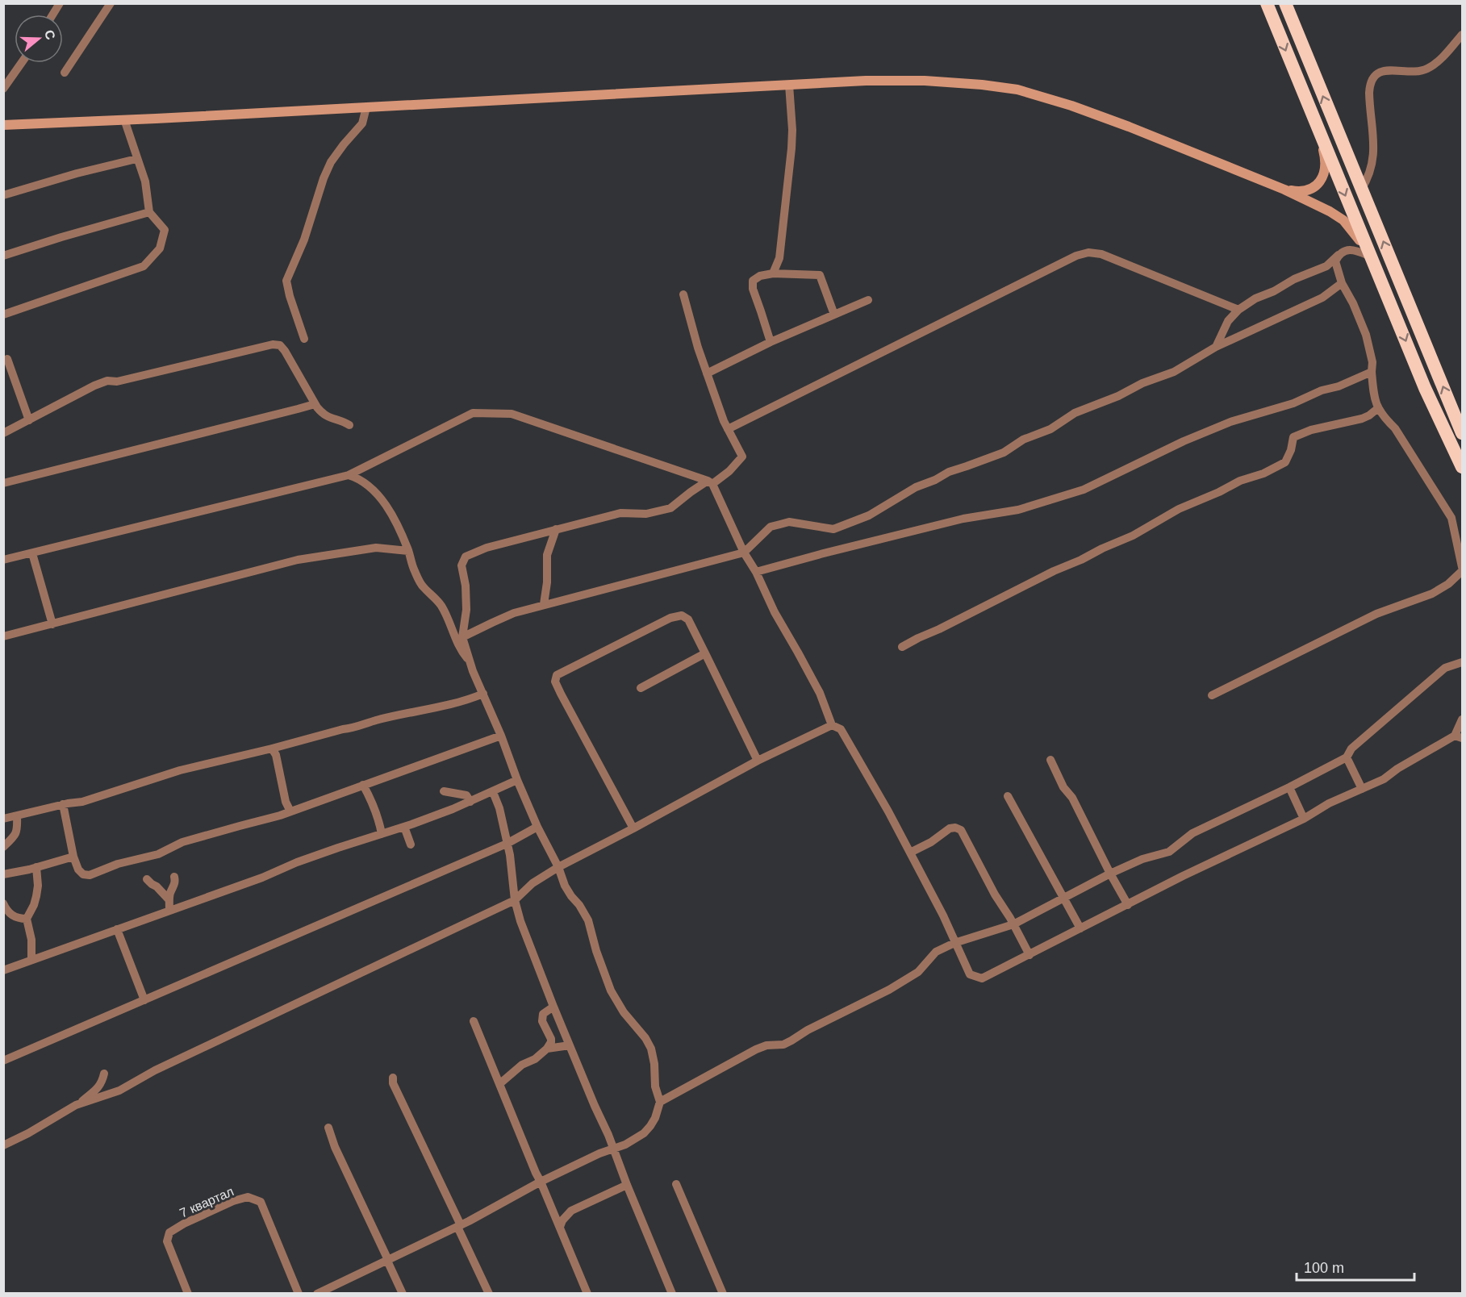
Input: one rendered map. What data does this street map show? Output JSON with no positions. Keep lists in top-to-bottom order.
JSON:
{
  "streets": {
    "street": ["7 квартал"]
  },
  "scale_bar": "100 m",
  "north": "right"
}
